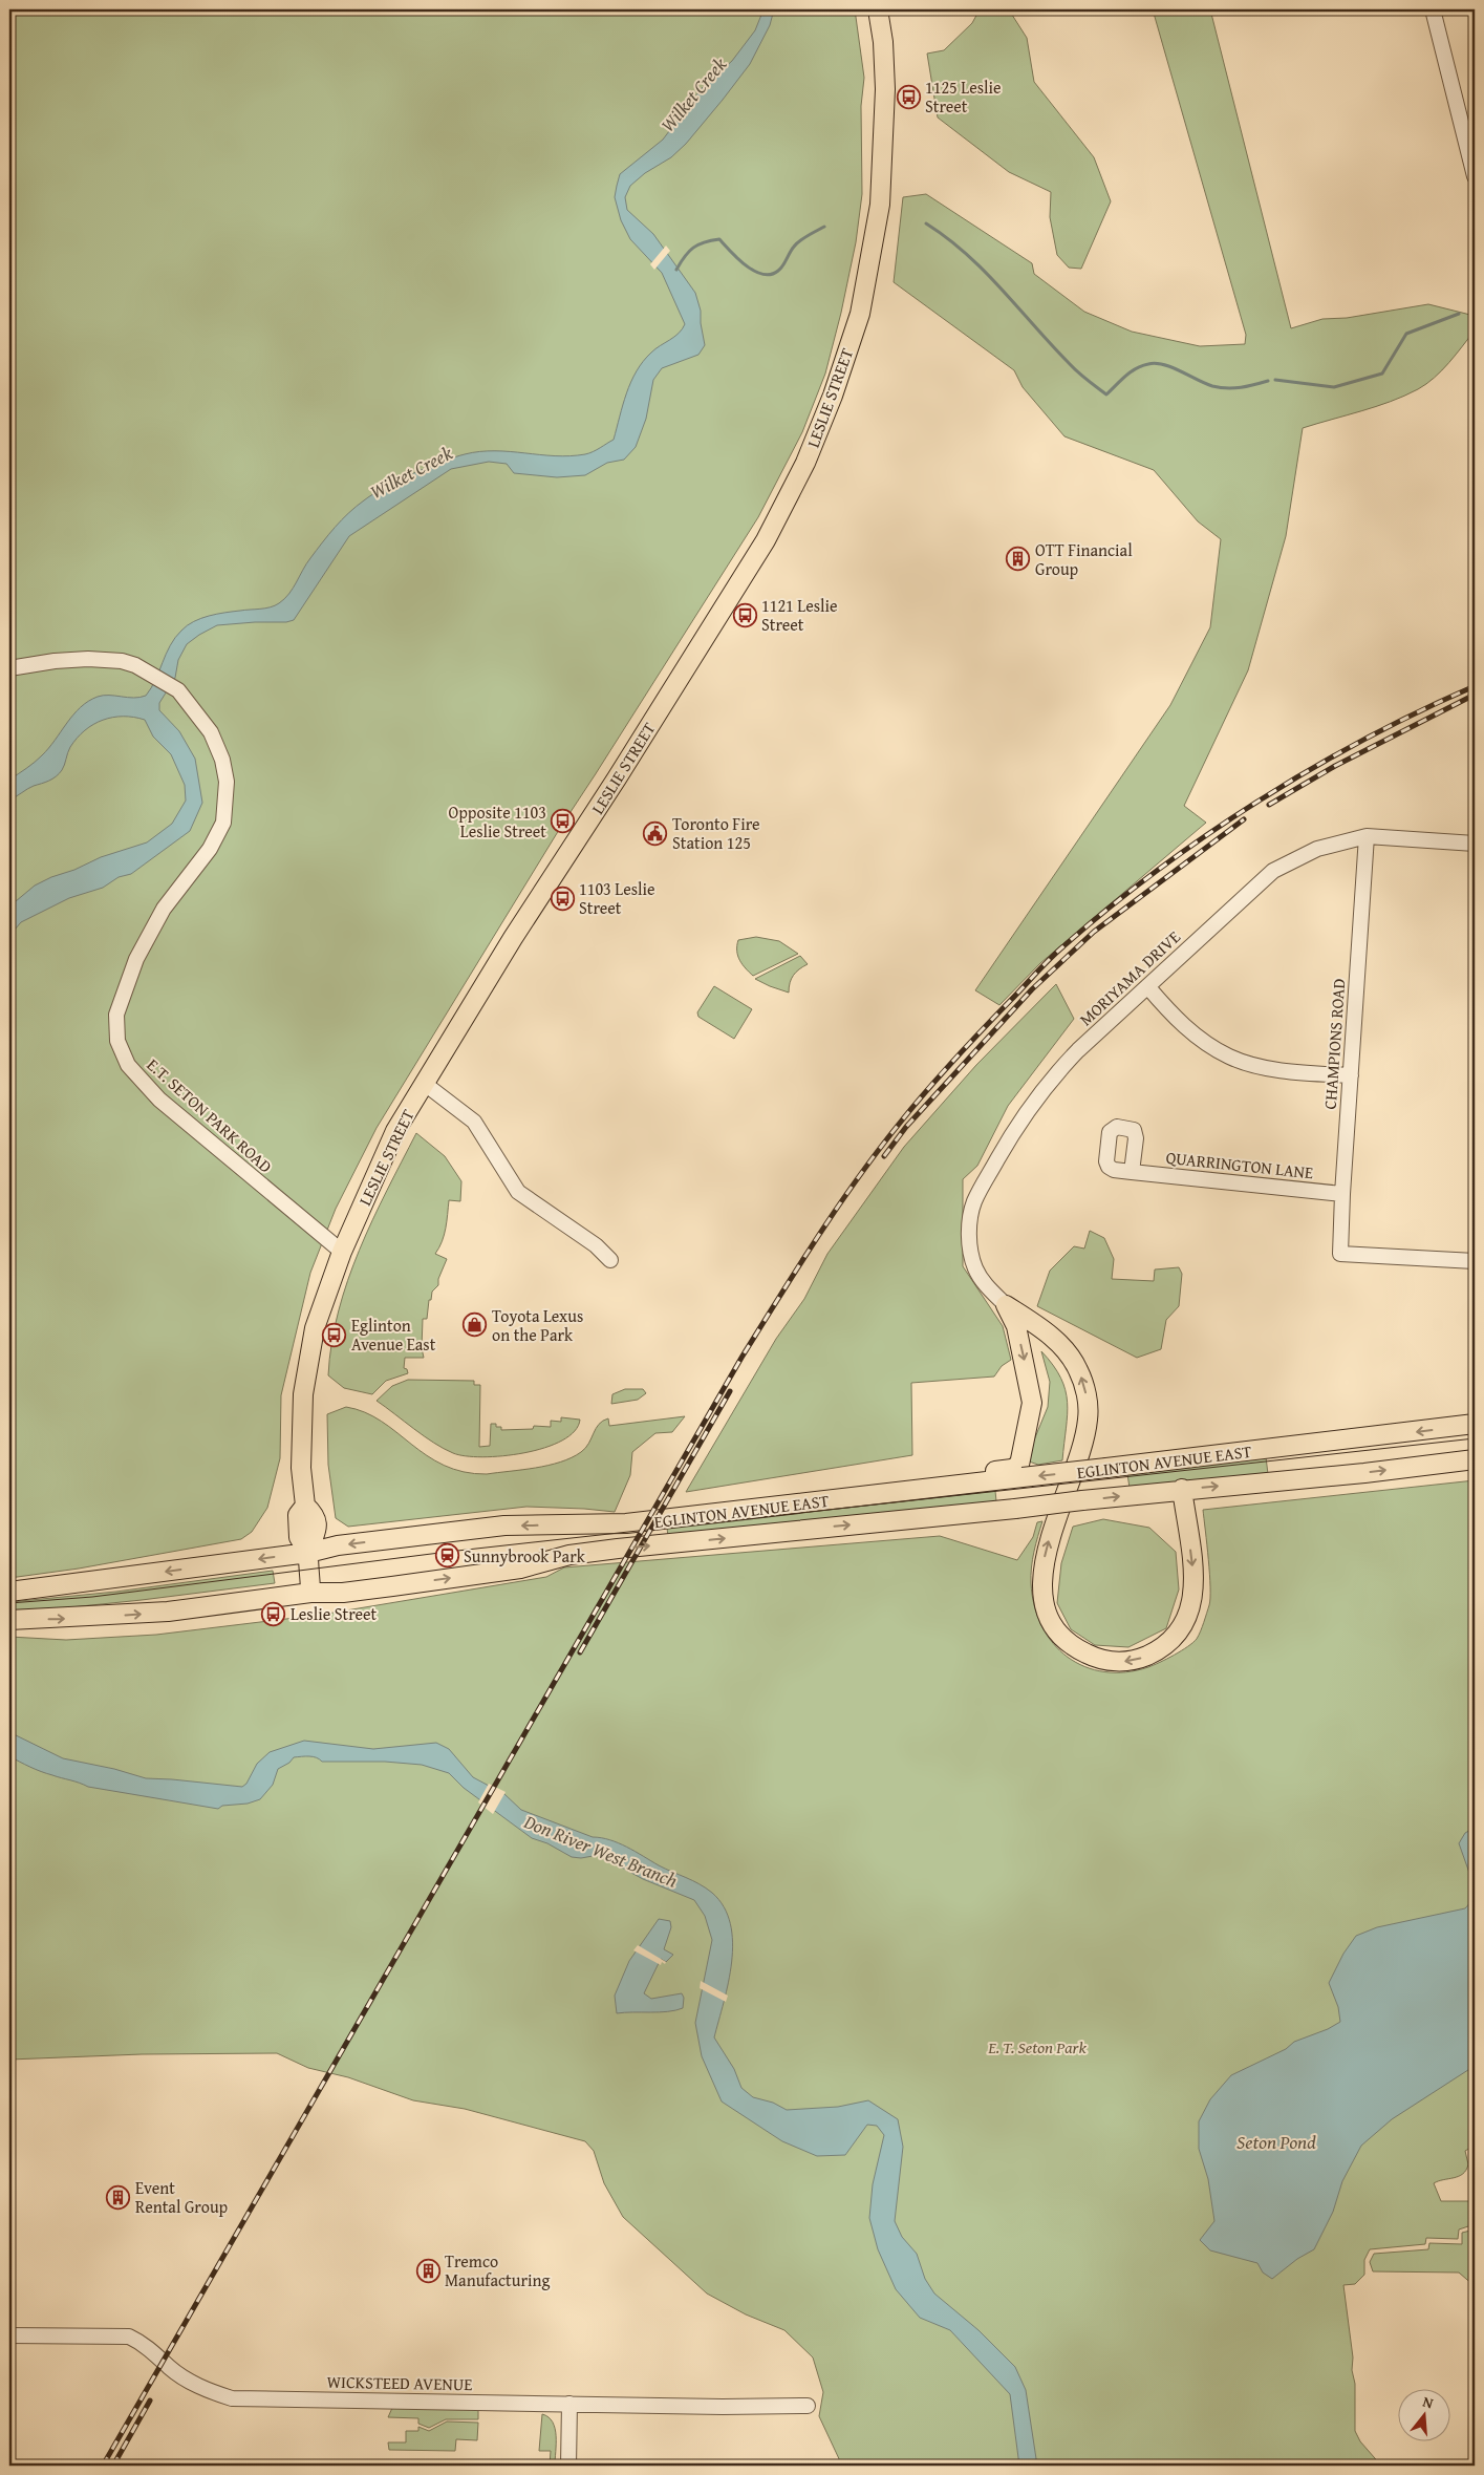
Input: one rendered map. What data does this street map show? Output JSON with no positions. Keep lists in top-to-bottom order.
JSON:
{
  "streets": {
    "main road": ["LESLIE STREET", "EGLINTON AVENUE EAST"],
    "street": [
      "MORIYAMA DRIVE",
      "CHAMPIONS ROAD",
      "E.T. SETON PARK ROAD",
      "QUARRINGTON LANE",
      "WICKSTEED AVENUE"
    ]
  },
  "crossings": [
    ["LESLIE STREET", "E.T. SETON PARK ROAD"],
    ["LESLIE STREET", "EGLINTON AVENUE EAST"],
    ["MORIYAMA DRIVE", "CHAMPIONS ROAD"],
    ["CHAMPIONS ROAD", "QUARRINGTON LANE"]
  ],
  "water": ["Wilket Creek", "Don River West Branch", "Seton Pond"],
  "parks": ["E. T. Seton Park"],
  "places": {
    "bus stop": [
      "1125 Leslie Street",
      "1121 Leslie Street",
      "Opposite 1103 Leslie Street",
      "1103 Leslie Street",
      "Eglinton Avenue East",
      "Leslie Street"
    ],
    "building": ["OTT Financial Group", "Event Rental Group", "Tremco Manufacturing"],
    "public building": ["Toronto Fire Station 125"],
    "shop": ["Toyota Lexus on the Park"],
    "station": ["Sunnybrook Park"]
  },
  "north": "top"
}
